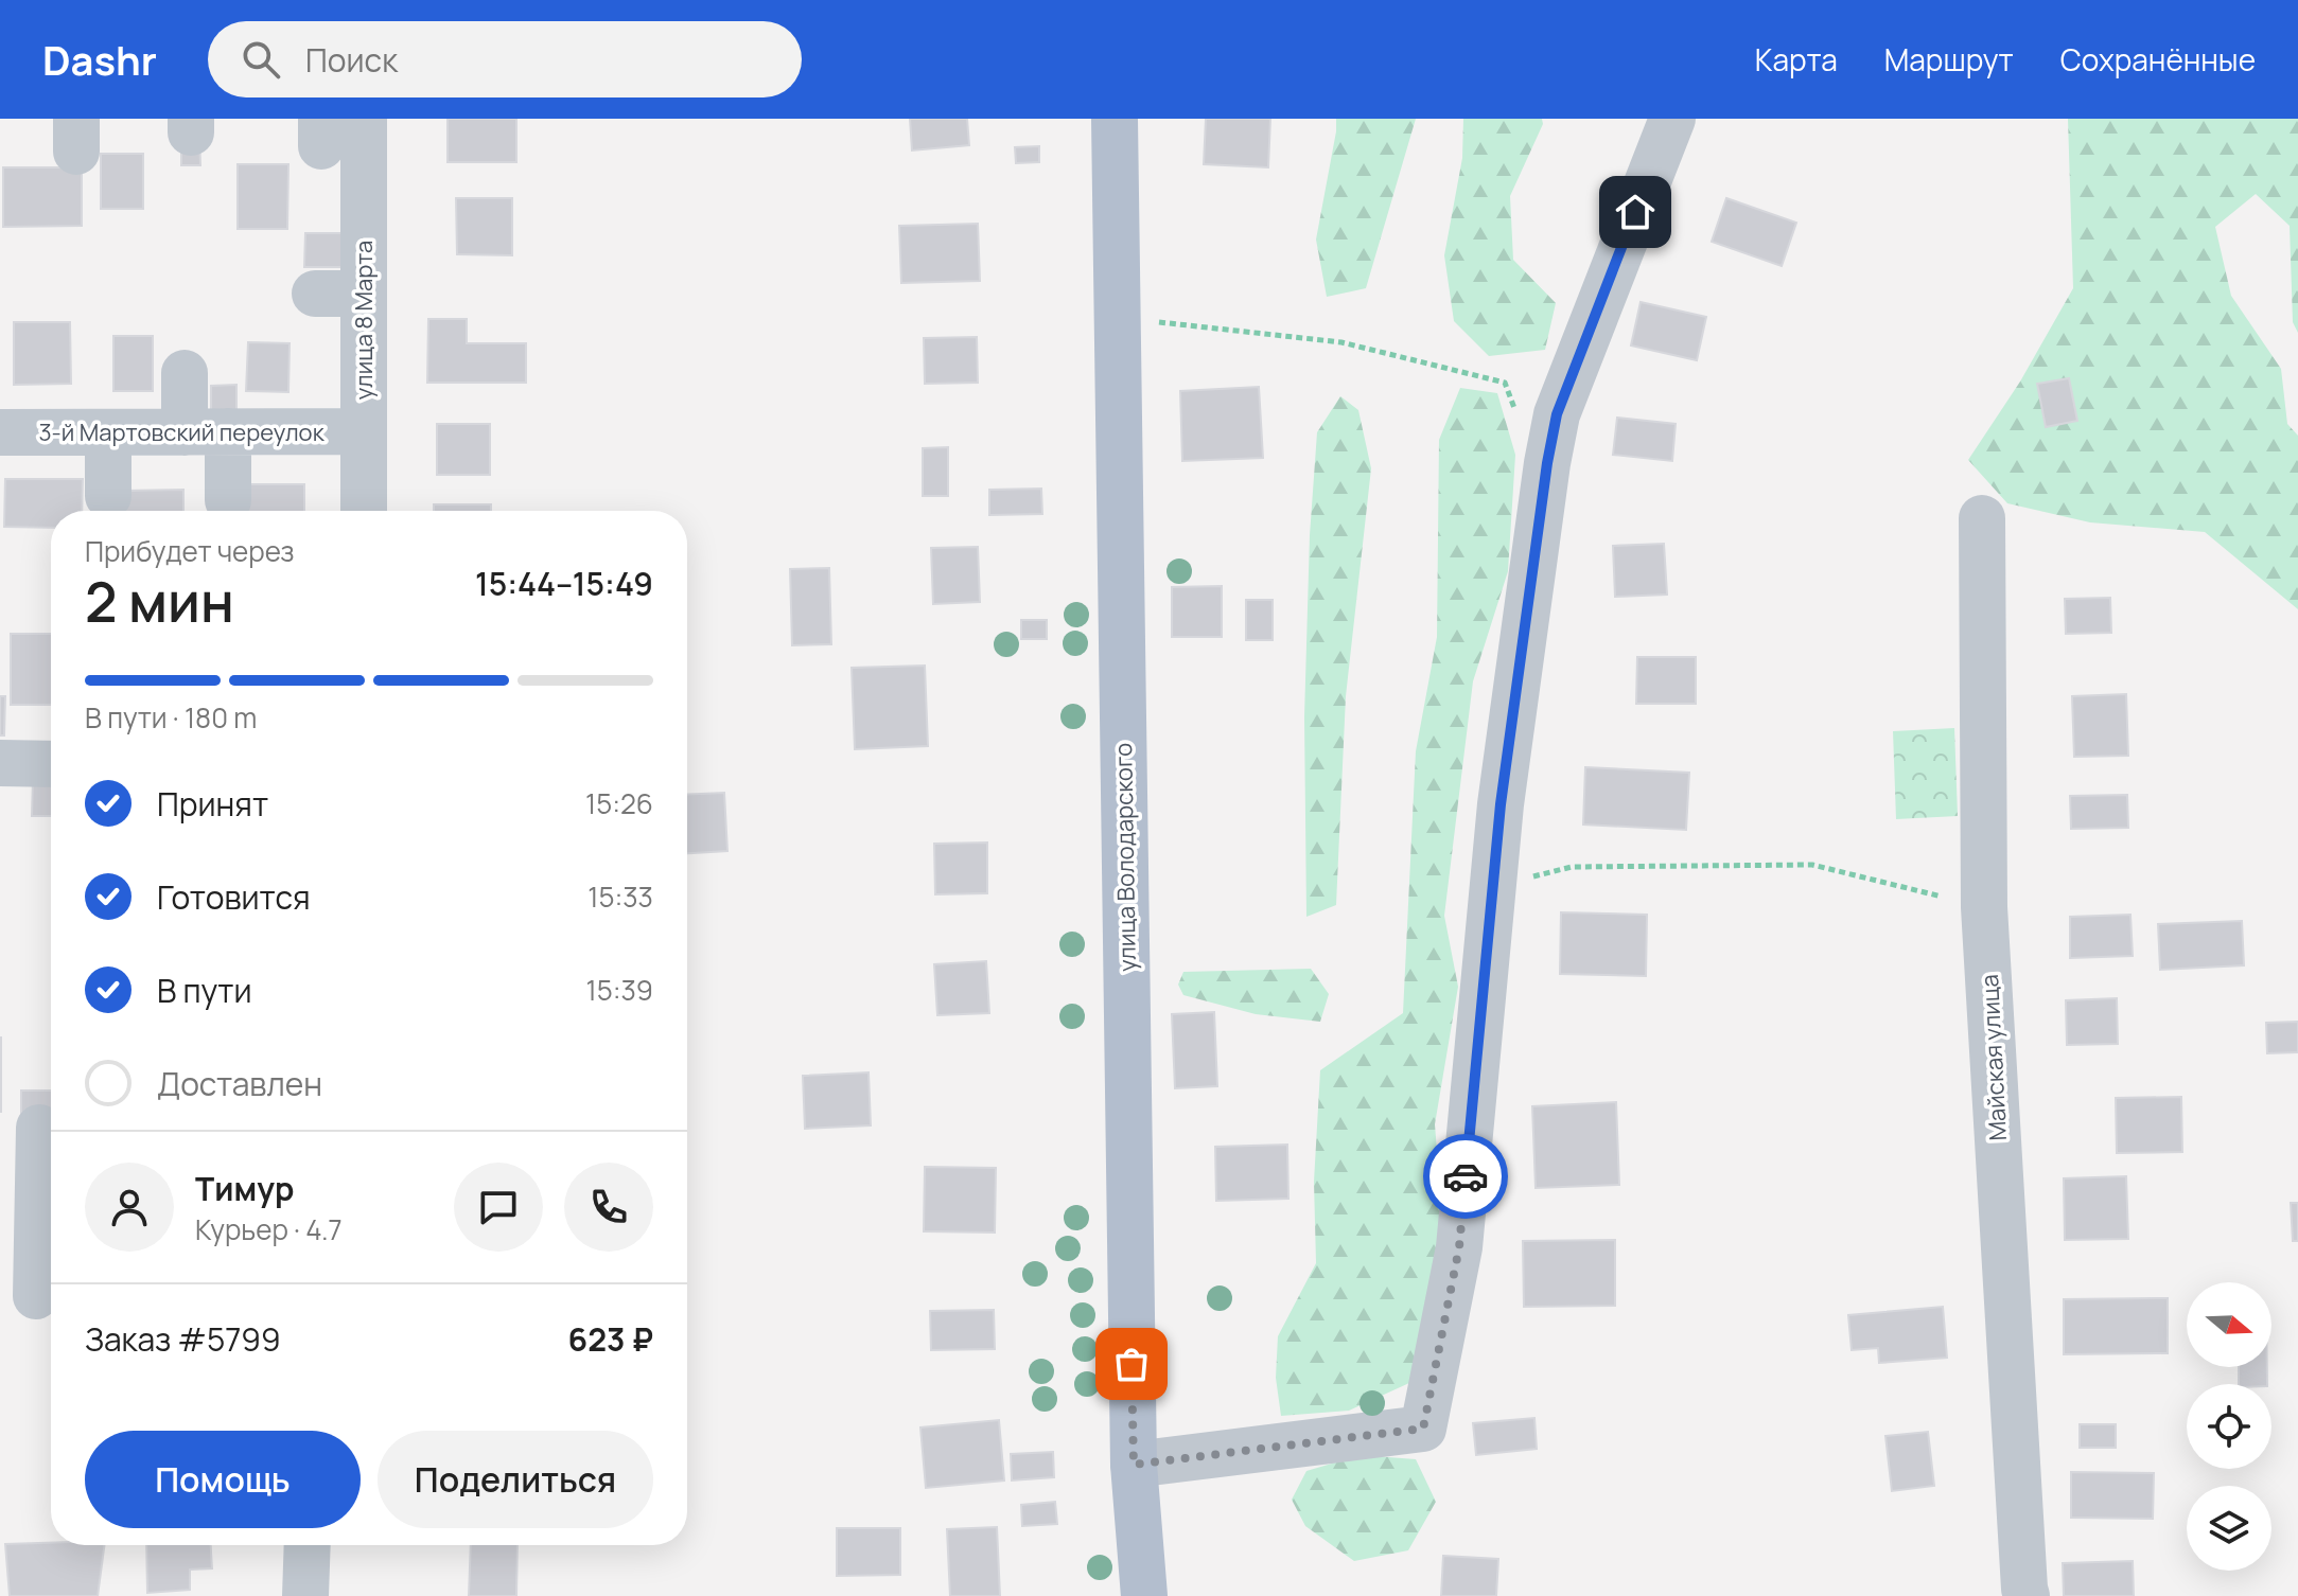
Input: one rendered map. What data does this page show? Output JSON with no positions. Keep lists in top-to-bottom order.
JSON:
{
  "streets": {
    "main road": ["улица Володарского"],
    "street": ["улица 8 Марта", "3-й Мартовский переулок", "Майская улица"]
  },
  "crossings": [
    ["улица 8 Марта", "3-й Мартовский переулок"]
  ],
  "north": "right",
  "page": {
    "header": "Dashr",
    "search": "Поиск",
    "nav": ["Карта", "Маршрут", "Сохранённые"],
    "heading": ["2 мин", "Прибудет через", "15:44–15:49"],
    "panel": [
      "Тимур",
      "Курьер · 4.7",
      "Заказ #5799",
      "623 ₽"
    ],
    "bar": "В пути · 180 m",
    "list": [
      ["Принят", "15:26"],
      ["Готовится", "15:33"],
      ["В пути", "15:39"],
      "Доставлен"
    ],
    "buttons": ["Помощь", "Поделиться"]
  }
}
